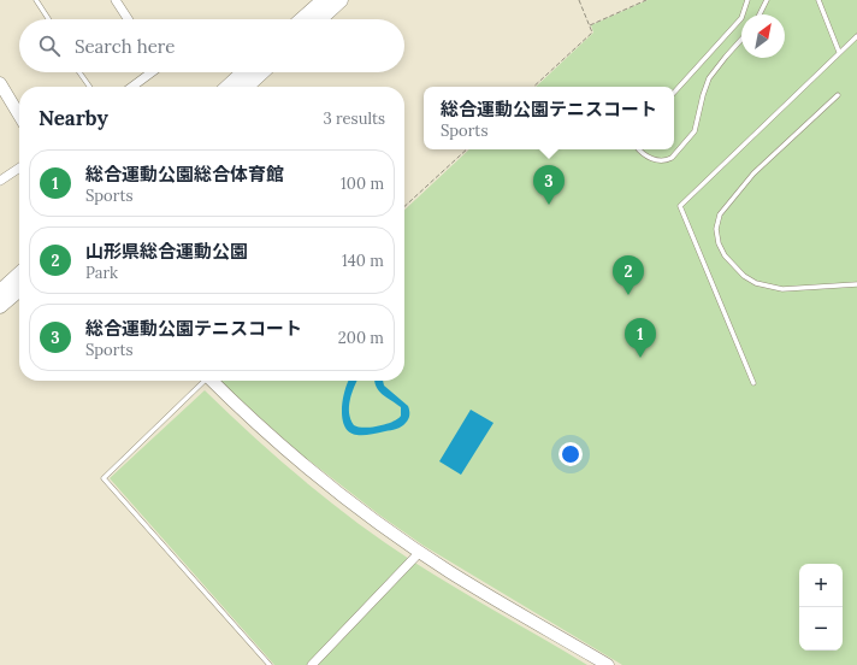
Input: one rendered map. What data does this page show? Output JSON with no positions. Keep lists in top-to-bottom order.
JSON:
{
  "north": "top right",
  "page": {
    "search": "Search here",
    "popup": ["総合運動公園テニスコート", "Sports"],
    "heading": ["Nearby", "3 results"],
    "list": [
      {
        "mark": "1",
        "name": "総合運動公園総合体育館",
        "note": "Sports",
        "value": "100 m"
      },
      {
        "mark": "2",
        "name": "山形県総合運動公園",
        "note": "Park",
        "value": "140 m"
      },
      {
        "mark": "3",
        "name": "総合運動公園テニスコート",
        "note": "Sports",
        "value": "200 m"
      }
    ],
    "pins": ["3", "2", "1"],
    "map_buttons": ["+", "−"]
  }
}
